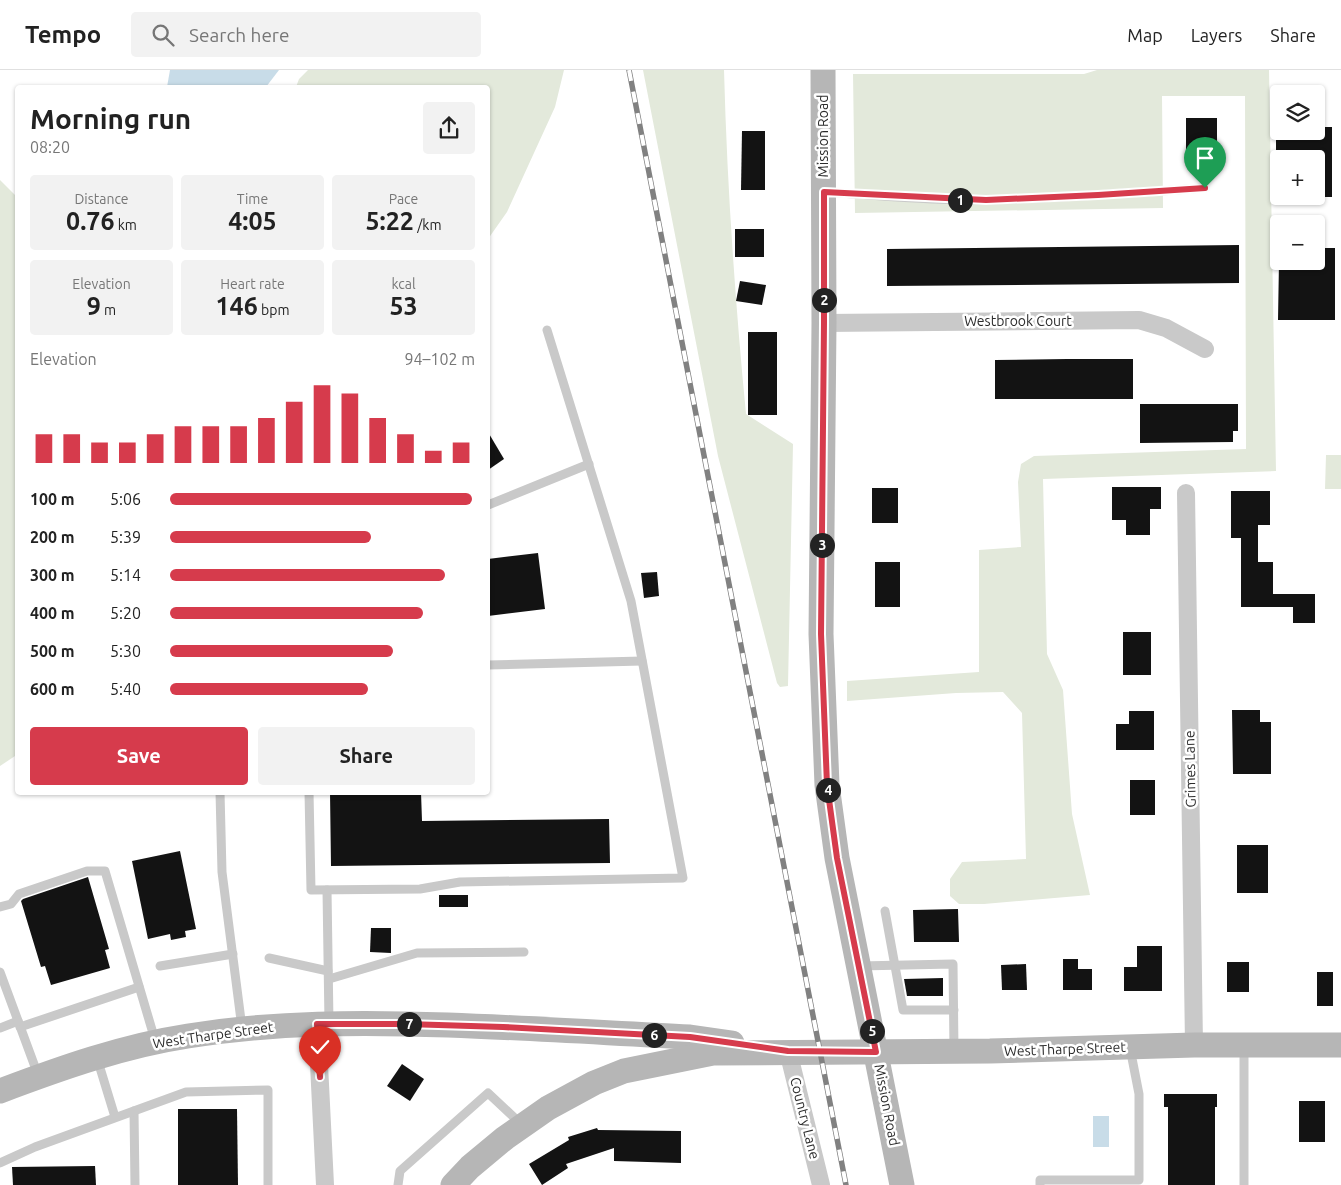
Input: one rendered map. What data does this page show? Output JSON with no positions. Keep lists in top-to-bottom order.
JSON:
{
  "streets": {
    "main road": ["Mission Road", "West Tharpe Street"],
    "street": ["Westbrook Court", "Grimes Lane", "Country Lane"]
  },
  "crossings": [
    ["Mission Road", "Westbrook Court"],
    ["Mission Road", "West Tharpe Street"],
    ["Grimes Lane", "West Tharpe Street"],
    ["West Tharpe Street", "Country Lane"]
  ],
  "page": {
    "header": "Tempo",
    "search": "Search here",
    "nav": ["Map", "Layers", "Share"],
    "map_buttons": ["+", "−"],
    "heading": ["Morning run", "08:20"],
    "stats": [
      ["Distance", "0.76 km"],
      ["Time", "4:05"],
      ["Pace", "5:22 /km"],
      ["Elevation", "9 m"],
      ["Heart rate", "146 bpm"],
      ["kcal", "53"]
    ],
    "pins": [
      "1",
      "2",
      "3",
      "4",
      "7",
      "5",
      "6"
    ],
    "chart": ["Elevation", "94–102 m"],
    "list": [
      {
        "name": "100 m",
        "note": "5:06"
      },
      {
        "name": "200 m",
        "note": "5:39"
      },
      {
        "name": "300 m",
        "note": "5:14"
      },
      {
        "name": "400 m",
        "note": "5:20"
      },
      {
        "name": "500 m",
        "note": "5:30"
      },
      {
        "name": "600 m",
        "note": "5:40"
      }
    ],
    "buttons": ["Save", "Share"]
  }
}
